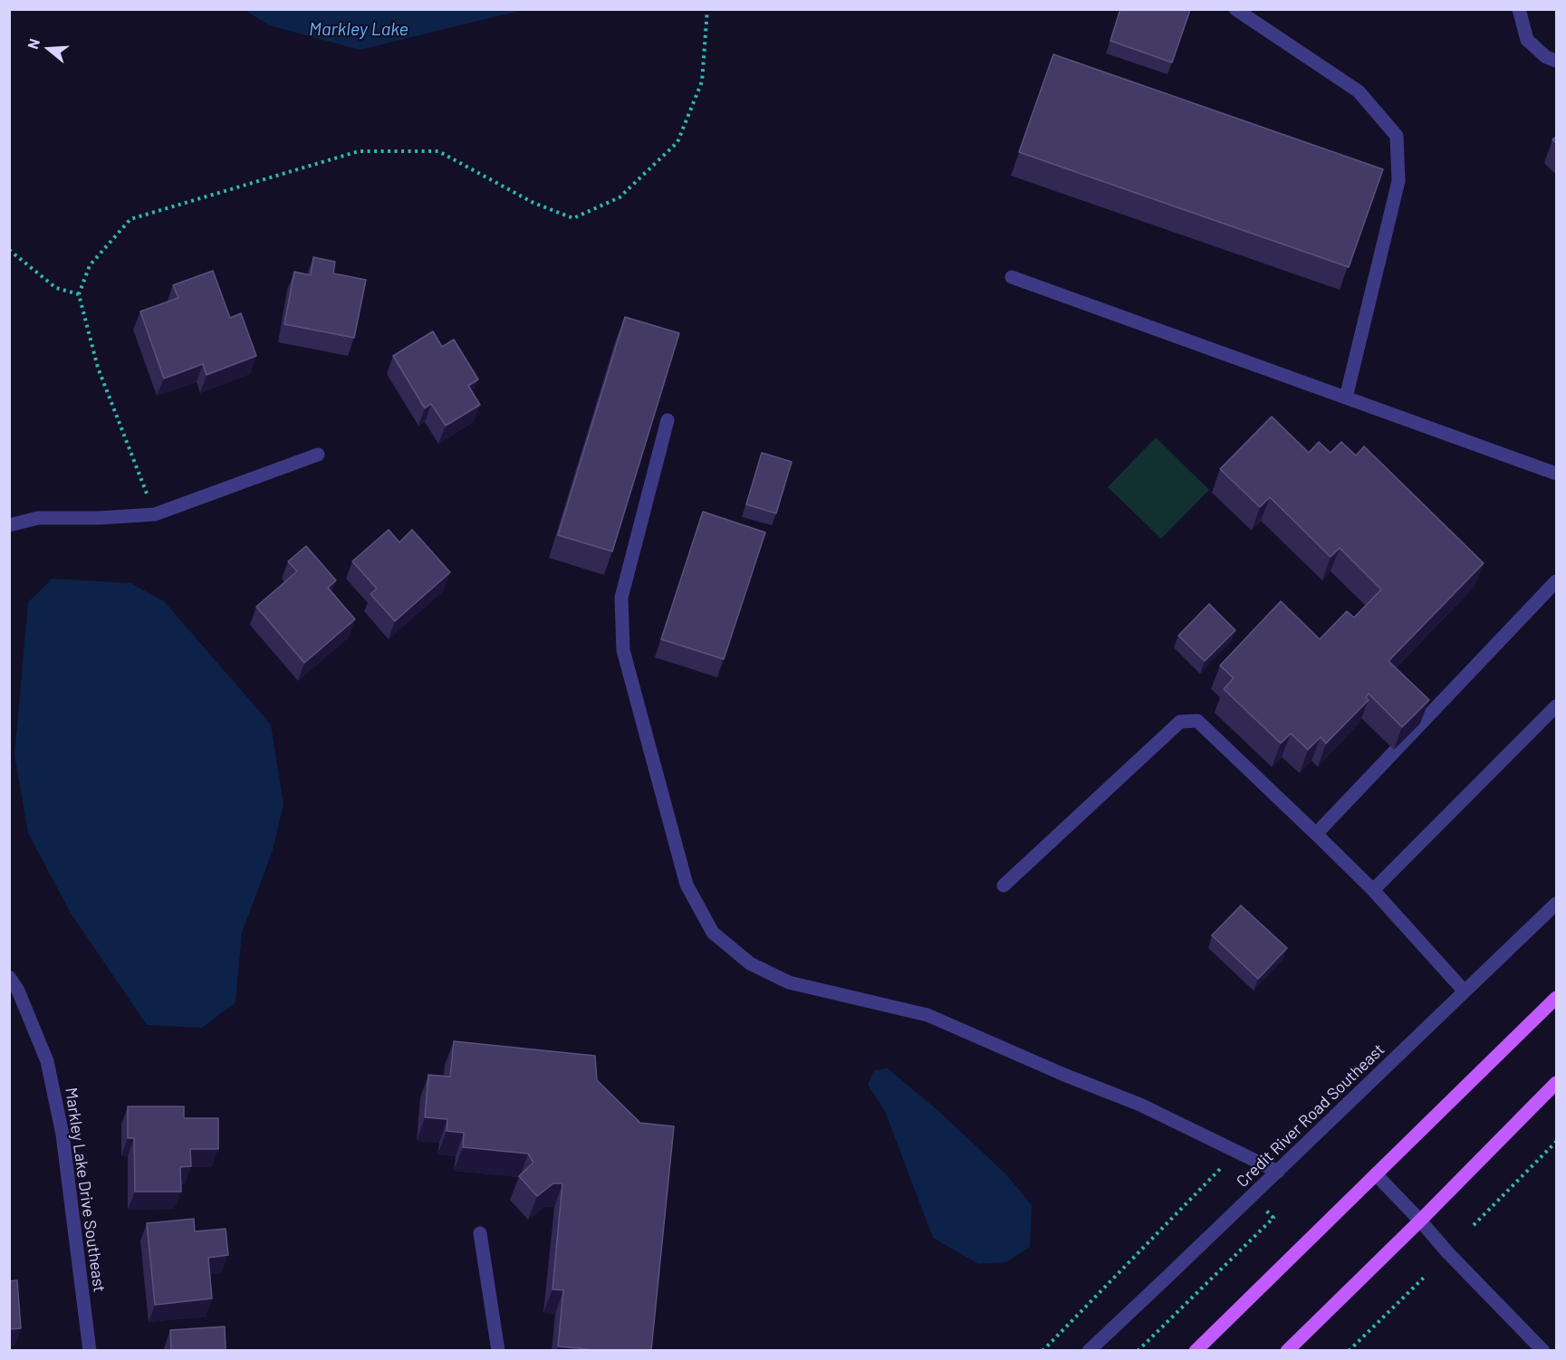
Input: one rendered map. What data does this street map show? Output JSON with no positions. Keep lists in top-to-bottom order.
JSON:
{
  "streets": {
    "street": ["Credit River Road Southeast", "Markley Lake Drive Southeast"]
  },
  "water": ["Markley Lake"],
  "north": "left"
}
